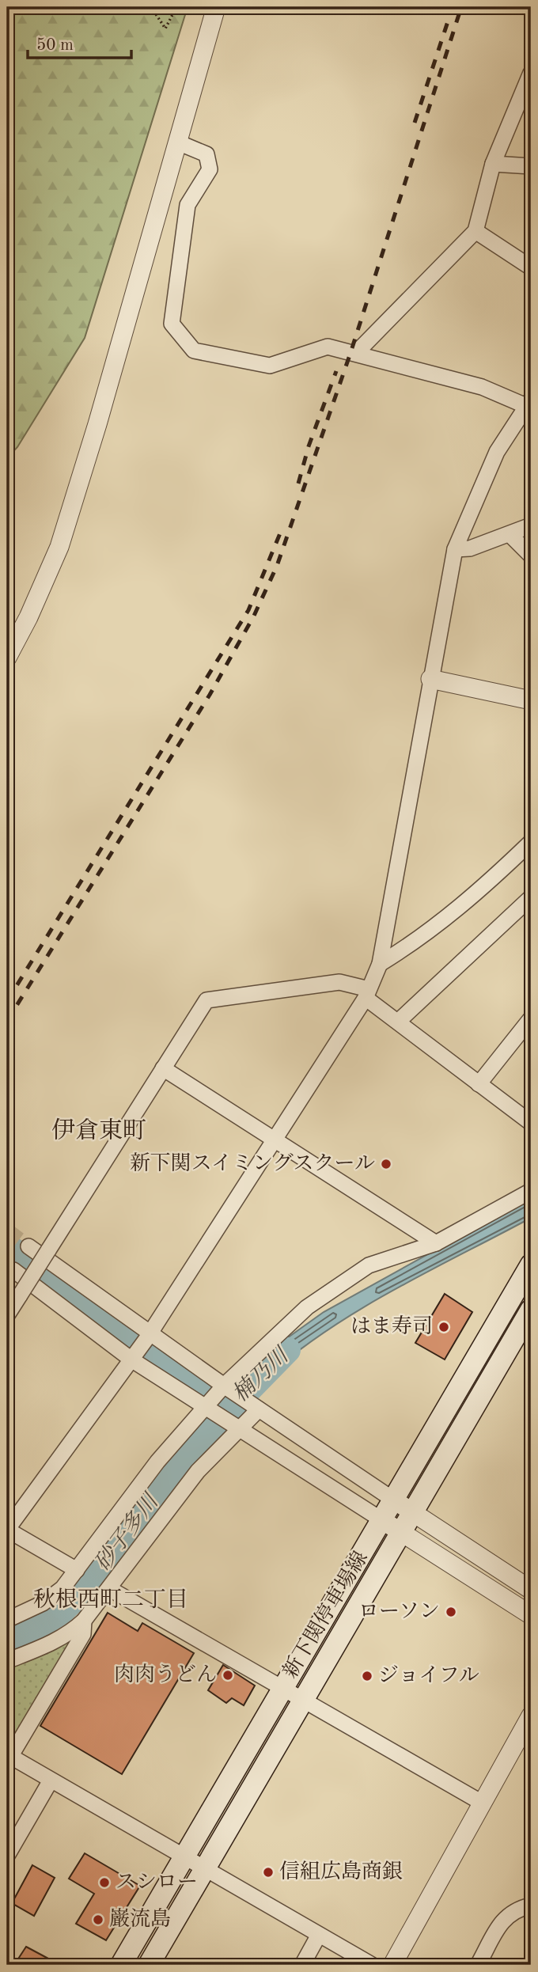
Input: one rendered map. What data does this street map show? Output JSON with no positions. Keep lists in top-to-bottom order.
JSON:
{
  "streets": {
    "main road": ["新下関停車場線"]
  },
  "districts": ["伊倉東町", "秋根西町二丁目"],
  "water": ["楠乃川", "砂子多川"],
  "places": [
    "新下関スイミングスクール",
    "はま寿司",
    "ローソン",
    "肉肉うどん",
    "ジョイフル",
    "信組広島商銀",
    "スシロー",
    "巌流島"
  ],
  "scale_bar": "50 m"
}
